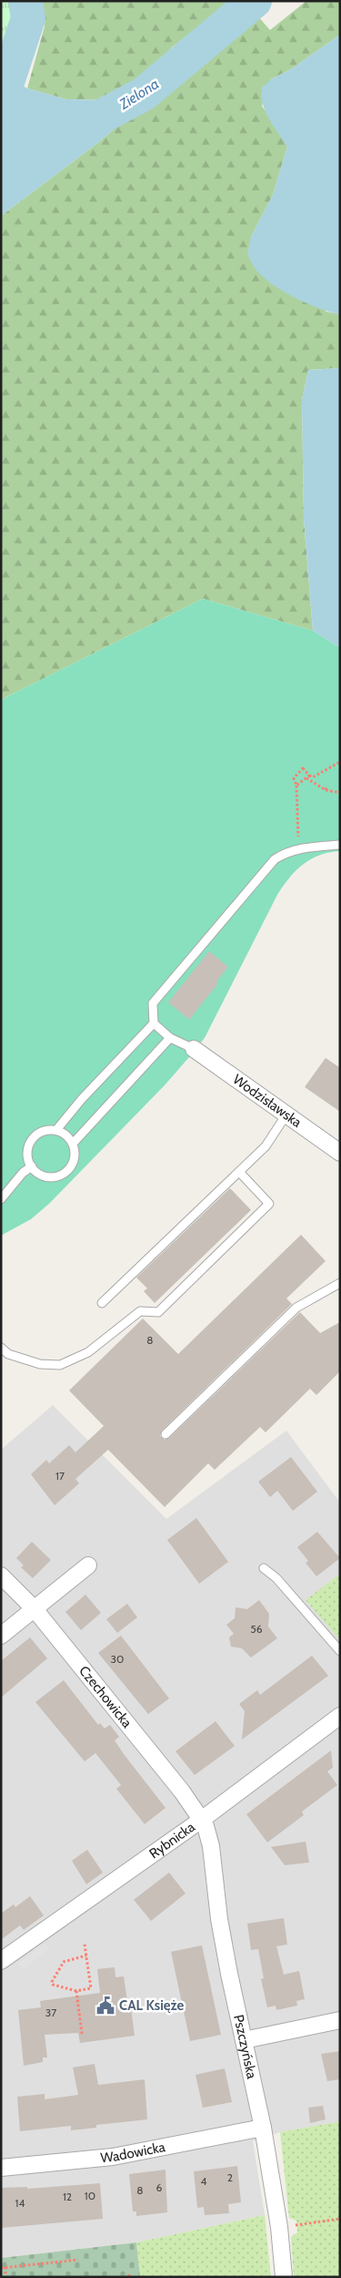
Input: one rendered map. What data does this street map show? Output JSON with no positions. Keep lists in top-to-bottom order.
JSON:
{
  "streets": {
    "street": [
      "Wodzisławska",
      "Czechowicka",
      "Rybnicka",
      "Pszczyńska",
      "Wadowicka"
    ]
  },
  "crossings": [
    ["Czechowicka", "Rybnicka"],
    ["Czechowicka", "Pszczyńska"],
    ["Rybnicka", "Pszczyńska"],
    ["Pszczyńska", "Wadowicka"]
  ],
  "water": ["Zielona"],
  "places": {
    "public building": ["CAL Księże"]
  },
  "house_numbers": [
    "8",
    "17",
    "56",
    "30",
    "37",
    "2",
    "4",
    "6",
    "8",
    "10",
    "12",
    "14"
  ]
}
